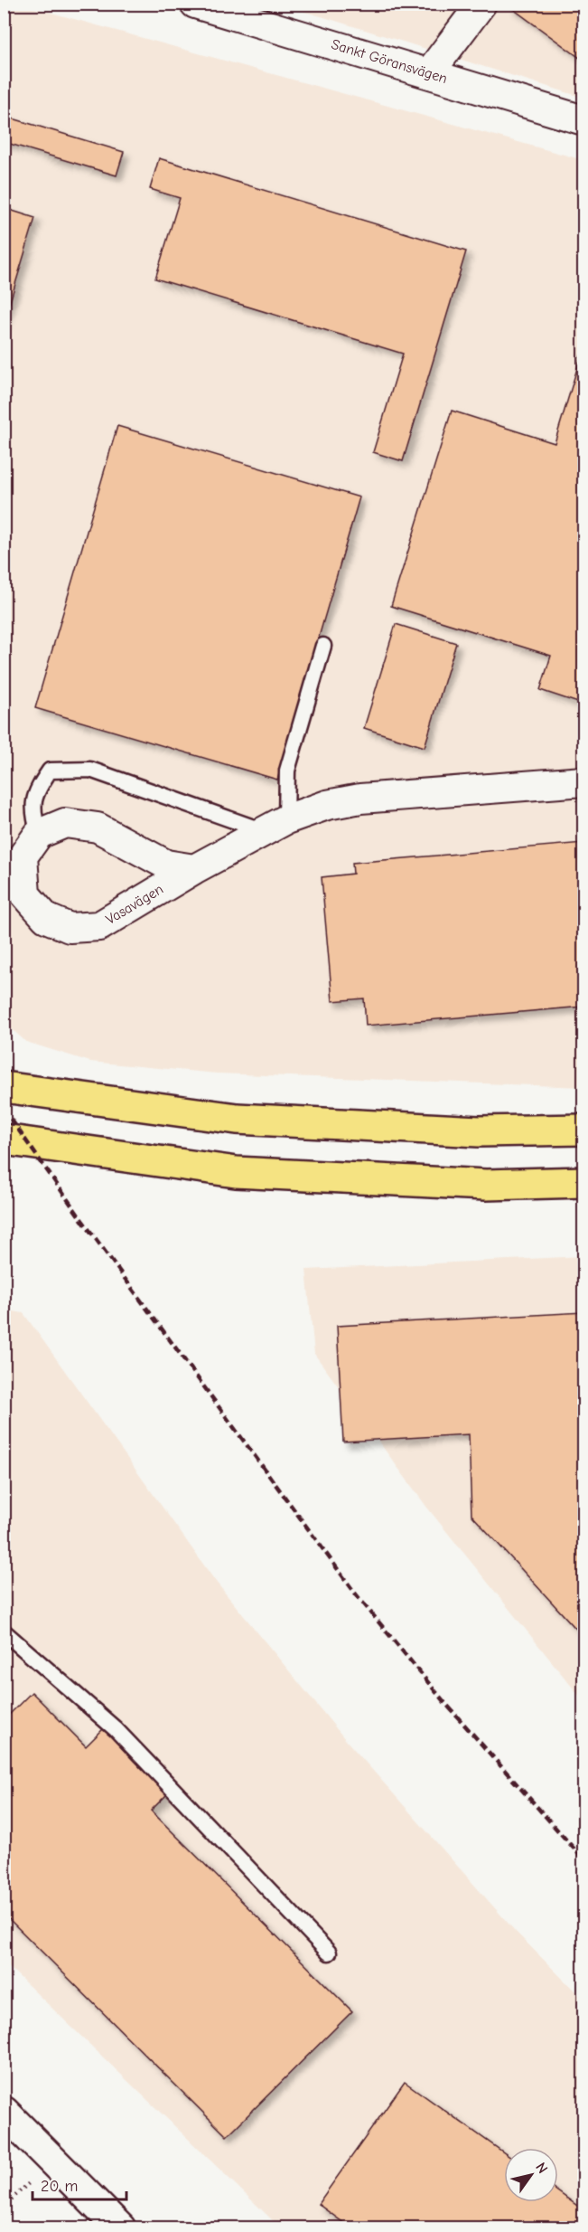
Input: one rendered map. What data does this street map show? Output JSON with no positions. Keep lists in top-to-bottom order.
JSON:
{
  "streets": {
    "street": ["Sankt Göransvägen", "Vasavägen"]
  },
  "scale_bar": "20 m",
  "north": "top right"
}
